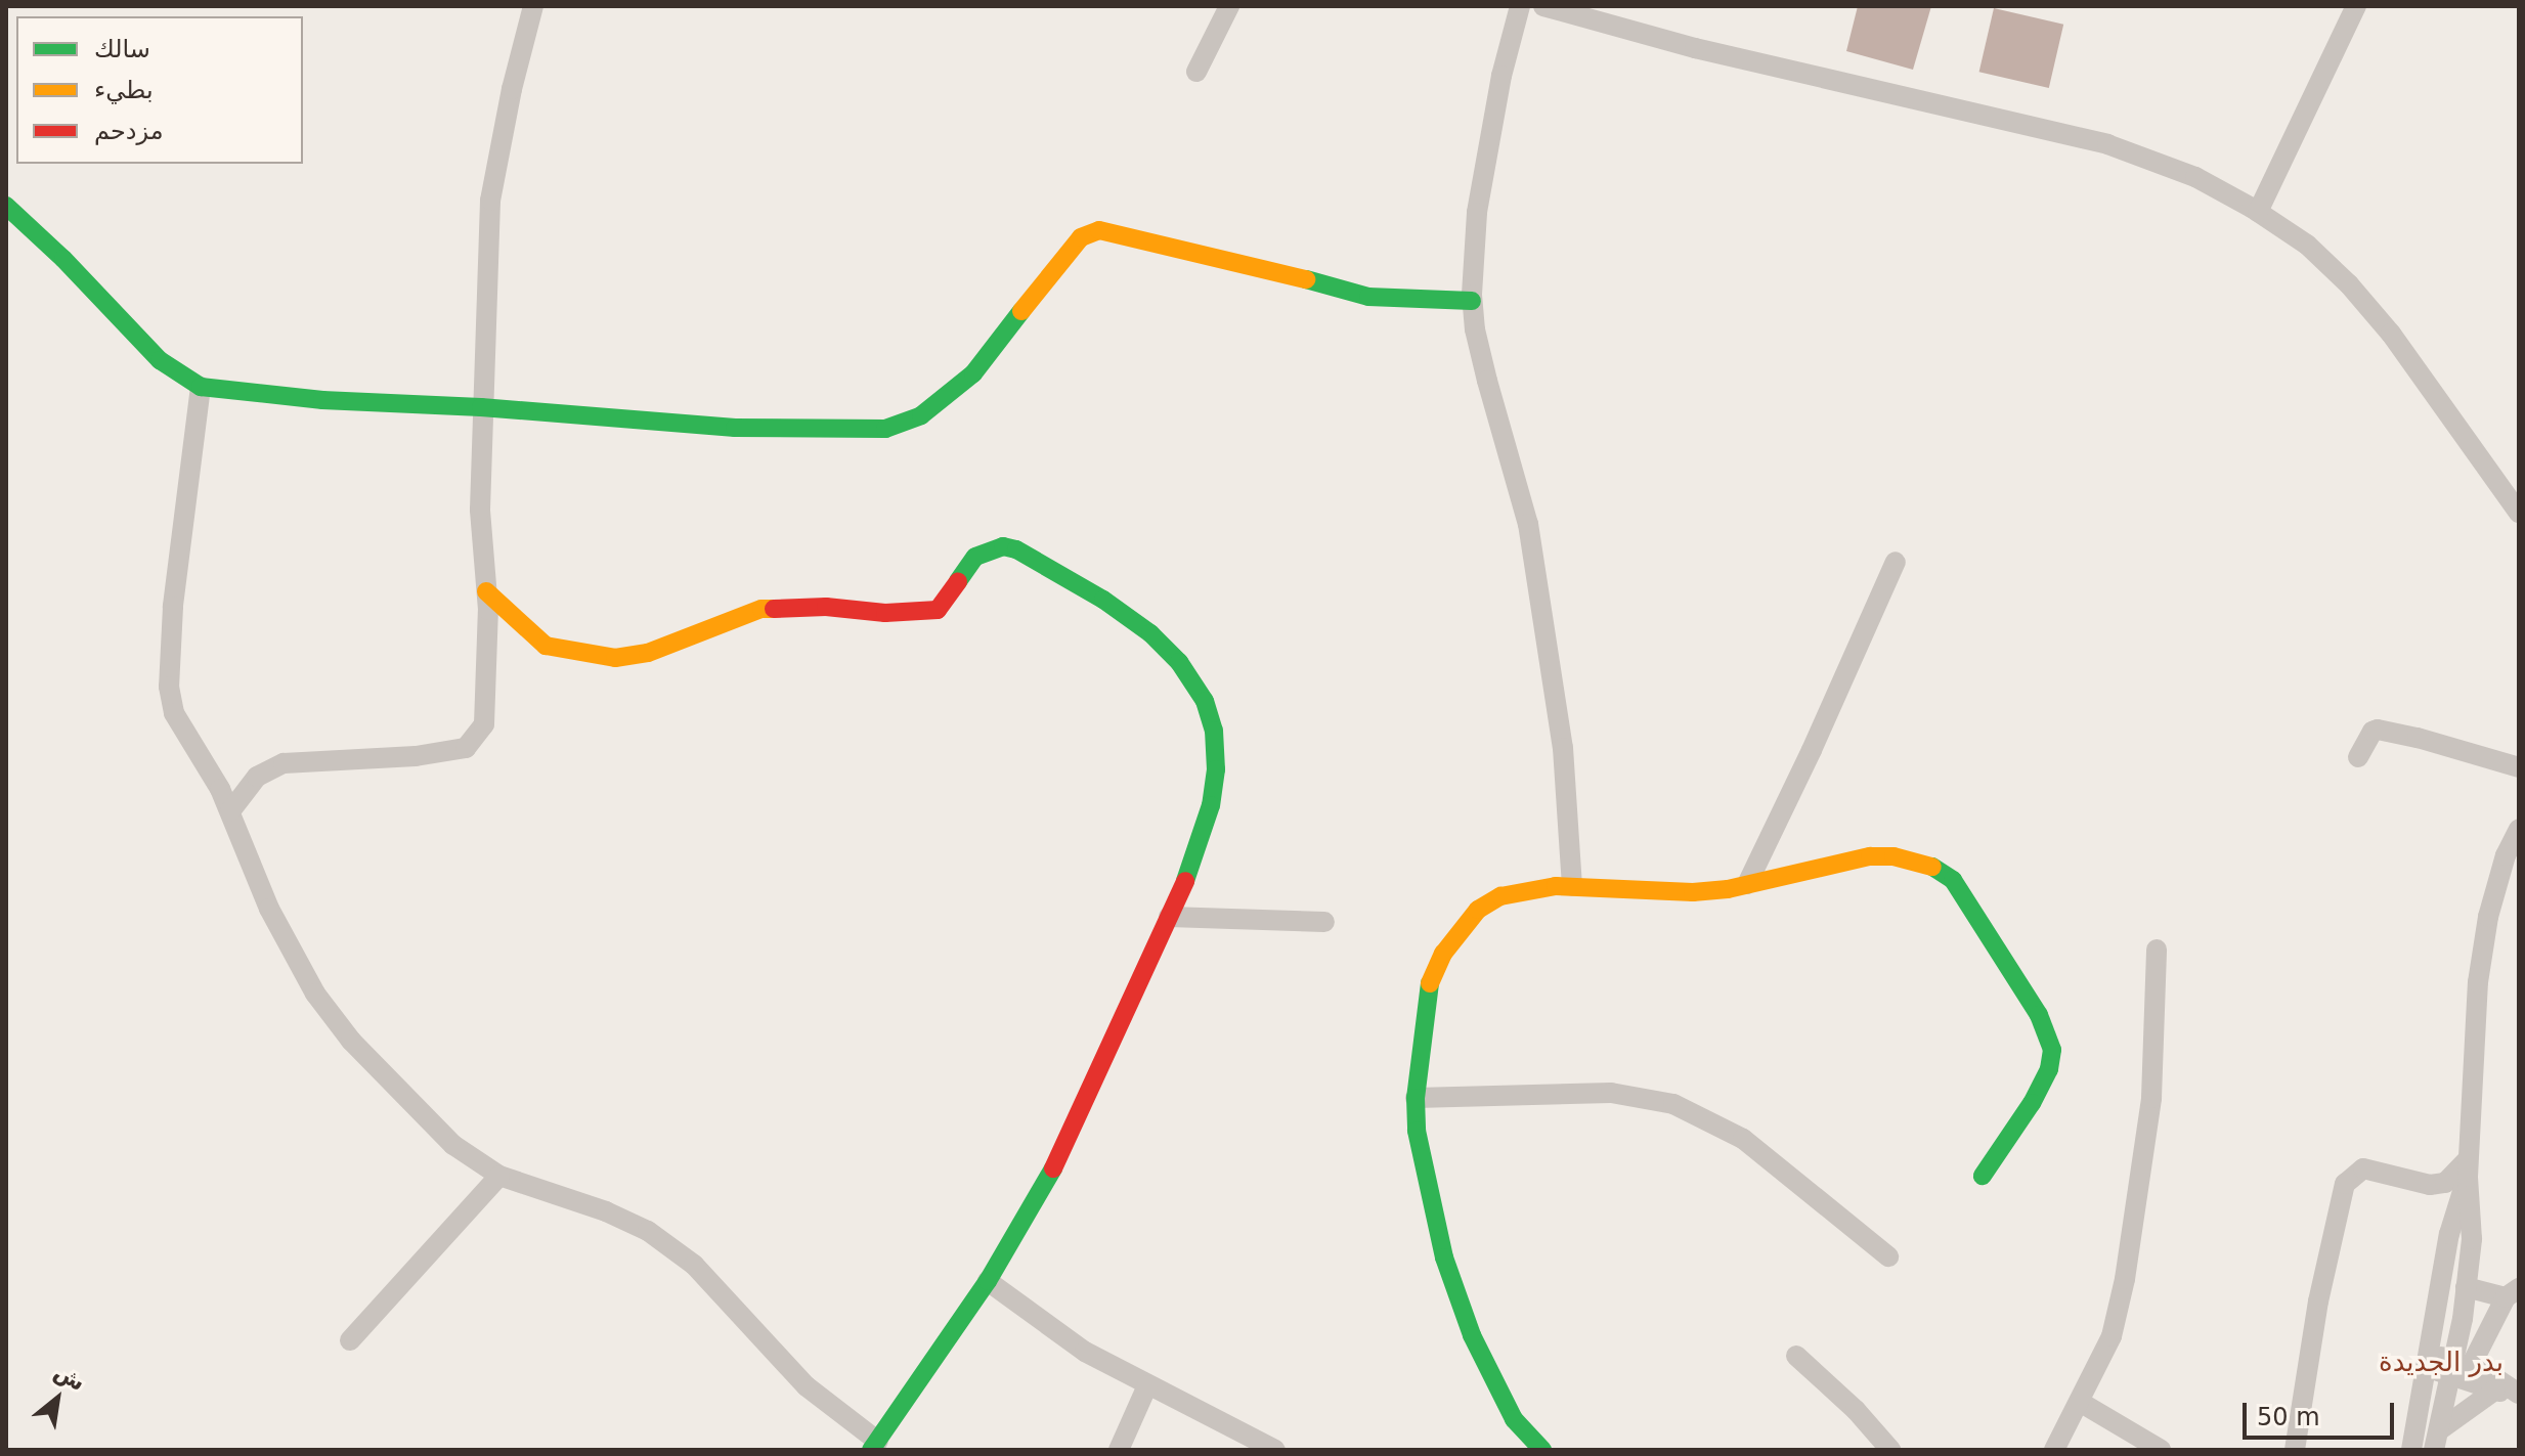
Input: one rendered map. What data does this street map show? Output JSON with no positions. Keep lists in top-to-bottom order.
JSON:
{
  "districts": ["بدر الجديدة"],
  "legend": ["سالك", "بطيء", "مزدحم"],
  "scale_bar": "50 m",
  "north": "top right"
}
